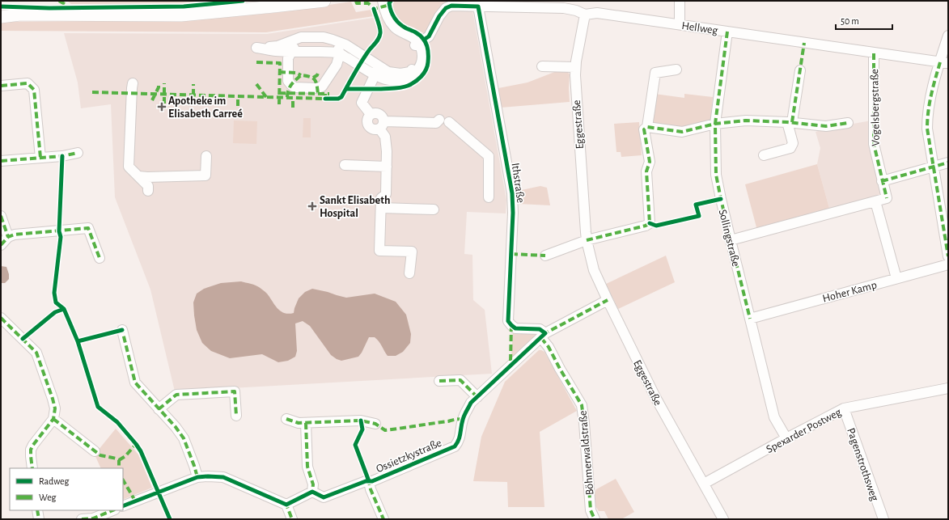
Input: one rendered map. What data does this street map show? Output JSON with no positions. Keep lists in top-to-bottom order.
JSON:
{
  "streets": {
    "street": [
      "Hellweg",
      "Vogelsbergstraße",
      "Eggestraße",
      "Ithstraße",
      "Sollingstraße",
      "Hoher Kamp",
      "Spexarder Postweg",
      "Böhmerwaldstraße",
      "Ossietzkystraße",
      "Pagenstrothsweg"
    ]
  },
  "crossings": [
    ["Hellweg", "Vogelsbergstraße"],
    ["Hellweg", "Eggestraße"],
    ["Hellweg", "Ithstraße"],
    ["Hellweg", "Sollingstraße"],
    ["Eggestraße", "Spexarder Postweg"],
    ["Eggestraße", "Ossietzkystraße"],
    ["Ithstraße", "Böhmerwaldstraße"],
    ["Ithstraße", "Ossietzkystraße"],
    ["Sollingstraße", "Hoher Kamp"],
    ["Sollingstraße", "Spexarder Postweg"],
    ["Spexarder Postweg", "Pagenstrothsweg"],
    ["Böhmerwaldstraße", "Ossietzkystraße"]
  ],
  "places": {
    "health": ["Apotheke im Elisabeth Carreé", "Sankt Elisabeth Hospital"]
  },
  "legend": ["Radweg", "Weg"],
  "scale_bar": "50 m"
}
